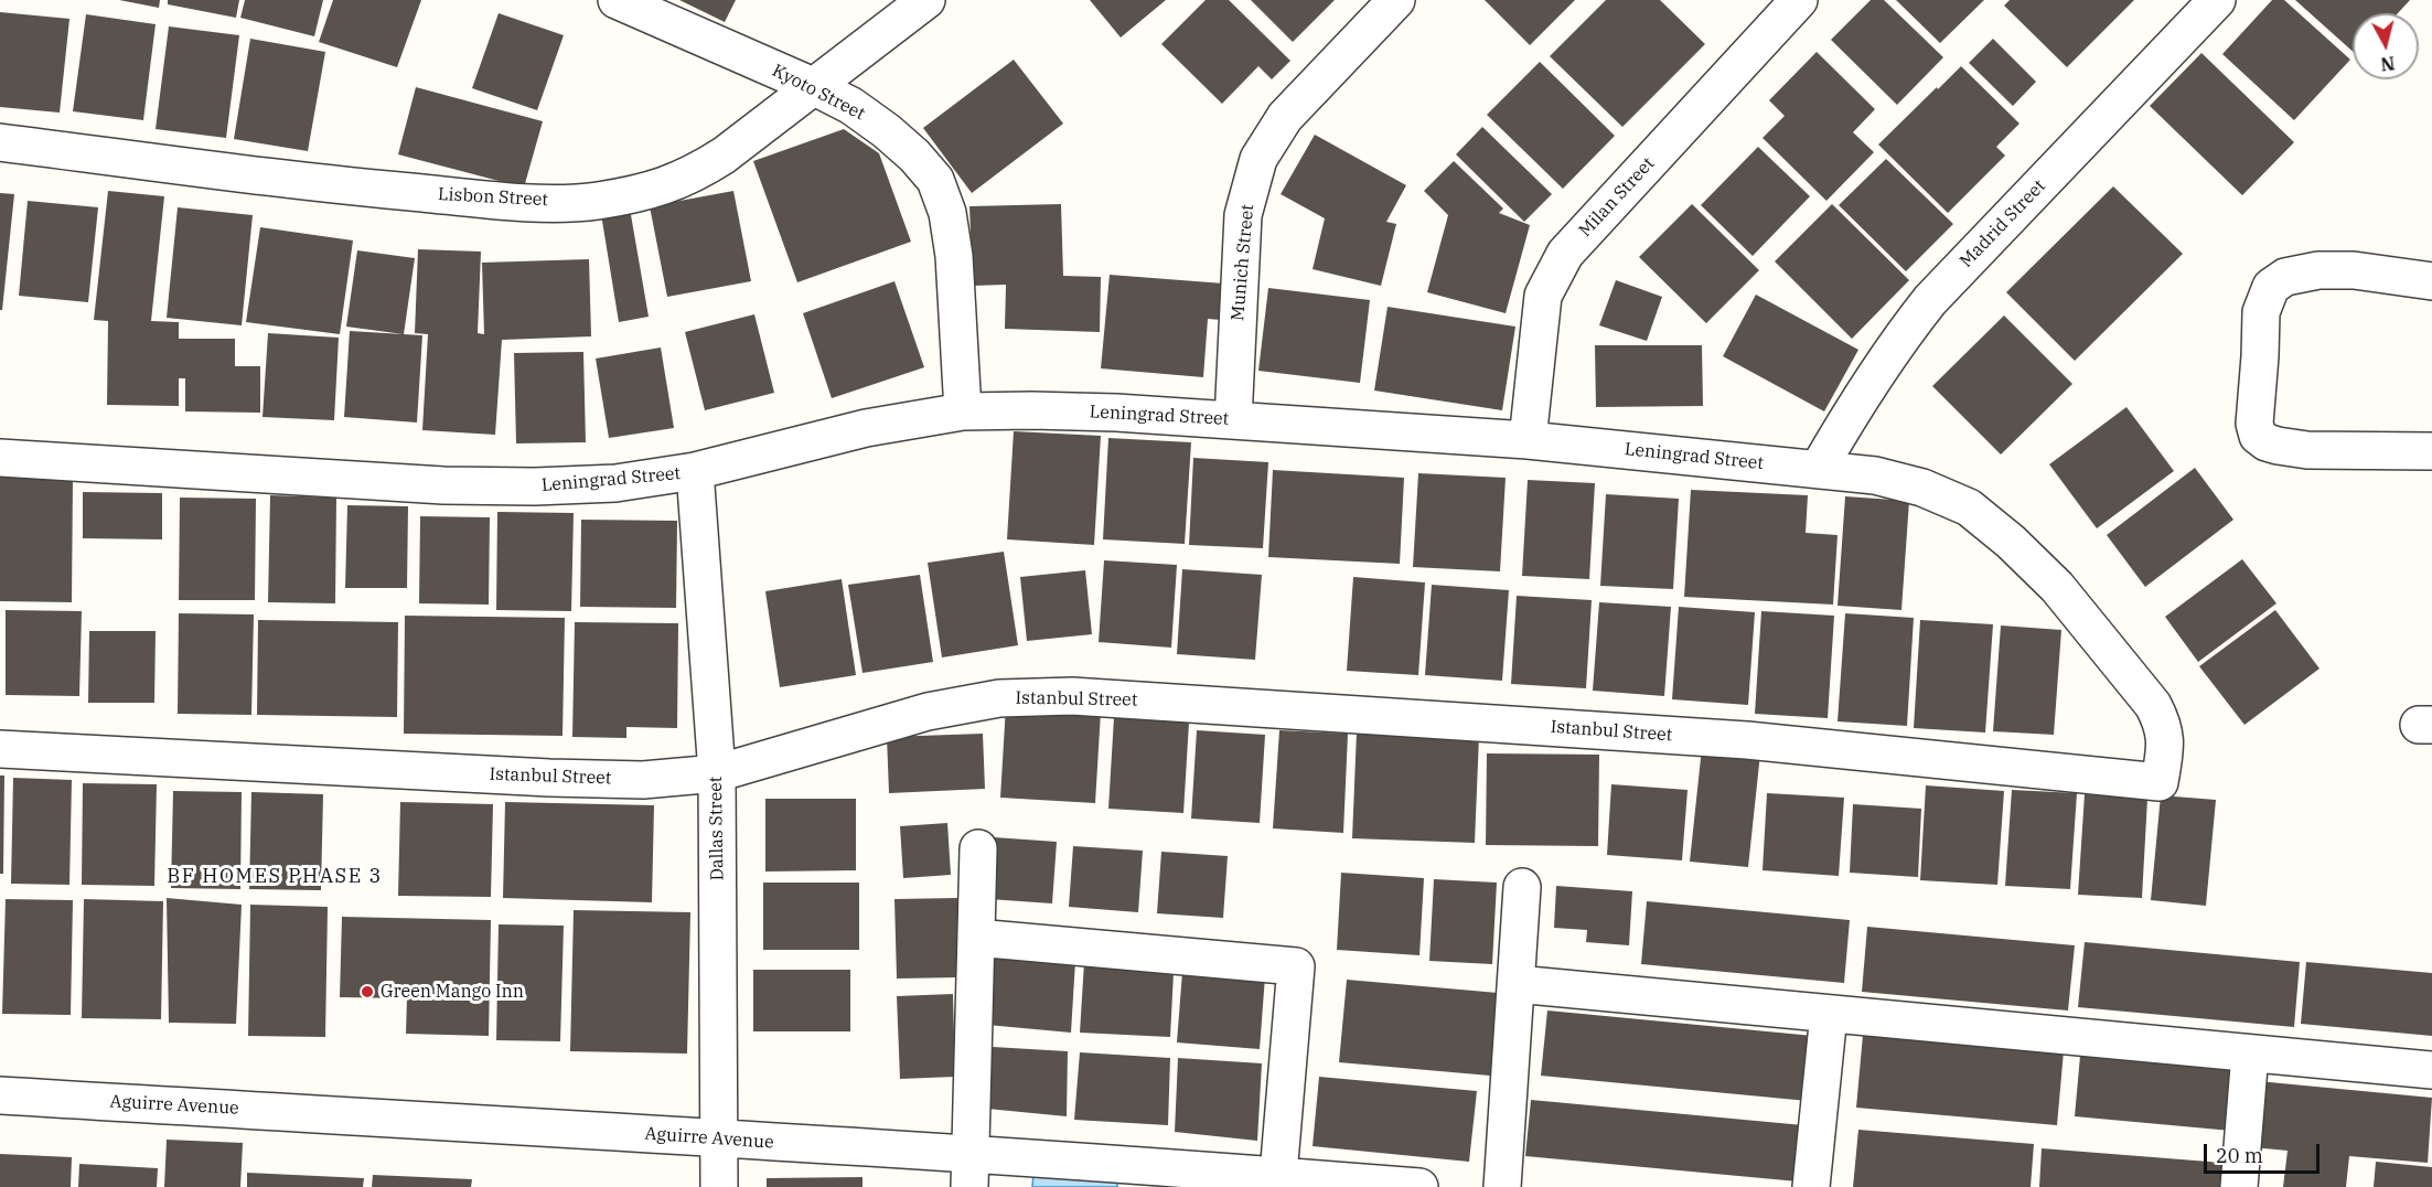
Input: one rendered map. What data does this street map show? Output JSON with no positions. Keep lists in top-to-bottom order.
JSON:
{
  "streets": {
    "street": [
      "Kyoto Street",
      "Lisbon Street",
      "Milan Street",
      "Madrid Street",
      "Munich Street",
      "Leningrad Street",
      "Istanbul Street",
      "Dallas Street",
      "Aguirre Avenue"
    ]
  },
  "crossings": [
    ["Kyoto Street", "Lisbon Street"],
    ["Kyoto Street", "Leningrad Street"],
    ["Milan Street", "Leningrad Street"],
    ["Madrid Street", "Leningrad Street"],
    ["Munich Street", "Leningrad Street"],
    ["Leningrad Street", "Istanbul Street"],
    ["Leningrad Street", "Dallas Street"],
    ["Istanbul Street", "Dallas Street"],
    ["Dallas Street", "Aguirre Avenue"]
  ],
  "districts": ["BF HOMES PHASE 3"],
  "places": ["Green Mango Inn"],
  "scale_bar": "20 m",
  "north": "bottom"
}
